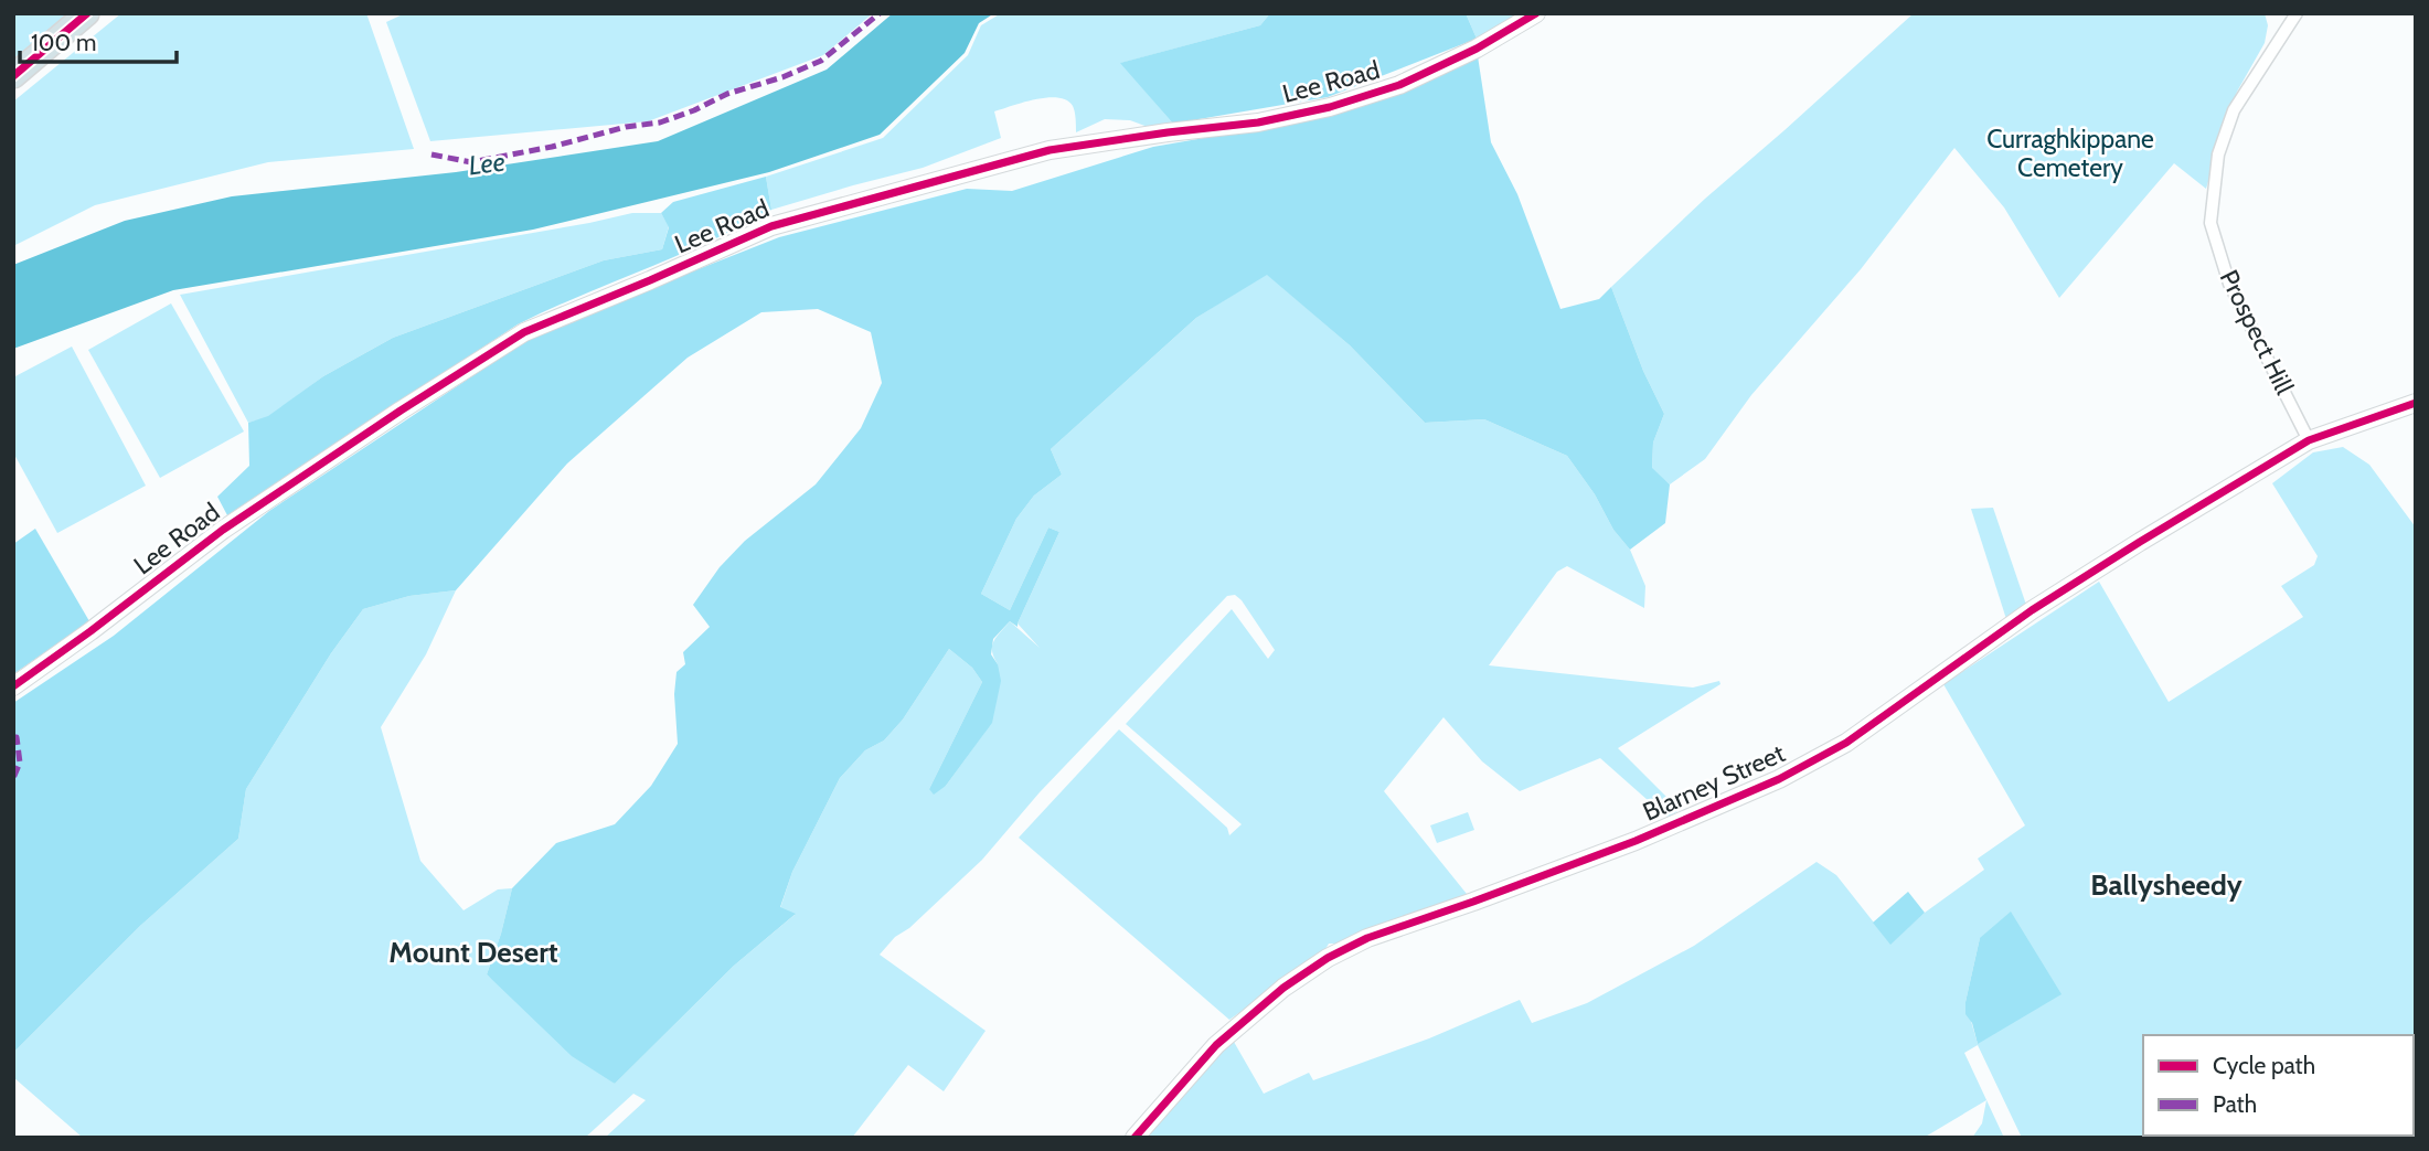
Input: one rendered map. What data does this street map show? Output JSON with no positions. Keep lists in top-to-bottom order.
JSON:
{
  "streets": {
    "street": ["Lee Road", "Prospect Hill", "Blarney Street"]
  },
  "crossings": [
    ["Prospect Hill", "Blarney Street"]
  ],
  "districts": ["Ballysheedy", "Mount Desert"],
  "water": ["Lee"],
  "parks": ["Curraghkippane Cemetery"],
  "legend": ["Cycle path", "Path"],
  "scale_bar": "100 m"
}
